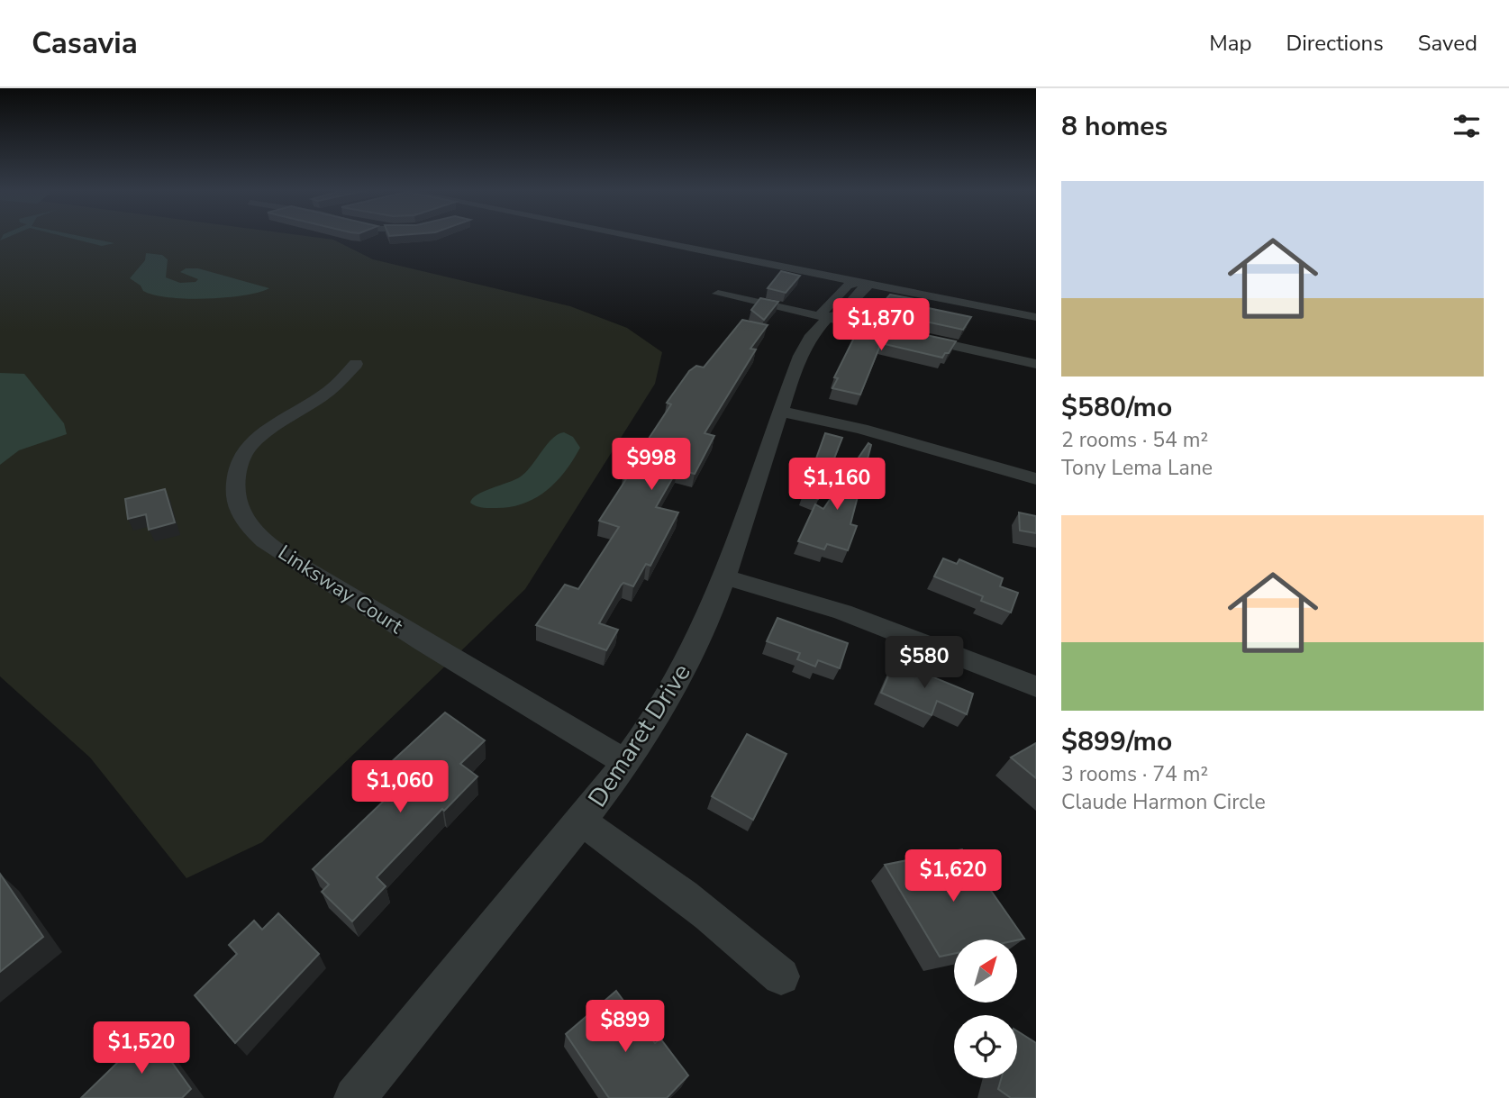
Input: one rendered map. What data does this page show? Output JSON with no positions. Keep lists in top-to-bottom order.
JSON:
{
  "streets": {
    "street": ["Linksway Court", "Demaret Drive"]
  },
  "crossings": [
    ["Linksway Court", "Demaret Drive"]
  ],
  "north": "top right",
  "page": {
    "header": "Casavia",
    "nav": ["Map", "Directions", "Saved"],
    "heading": "8 homes",
    "list": [
      {
        "name": "$580/mo",
        "note": "2 rooms · 54 m² · Tony Lema Lane"
      },
      {
        "name": "$899/mo",
        "note": "3 rooms · 74 m² · Claude Harmon Circle"
      }
    ],
    "price": [
      "$1,870",
      "$998",
      "$1,160",
      "$580",
      "$1,060",
      "$1,620",
      "$899",
      "$1,520"
    ]
  }
}
